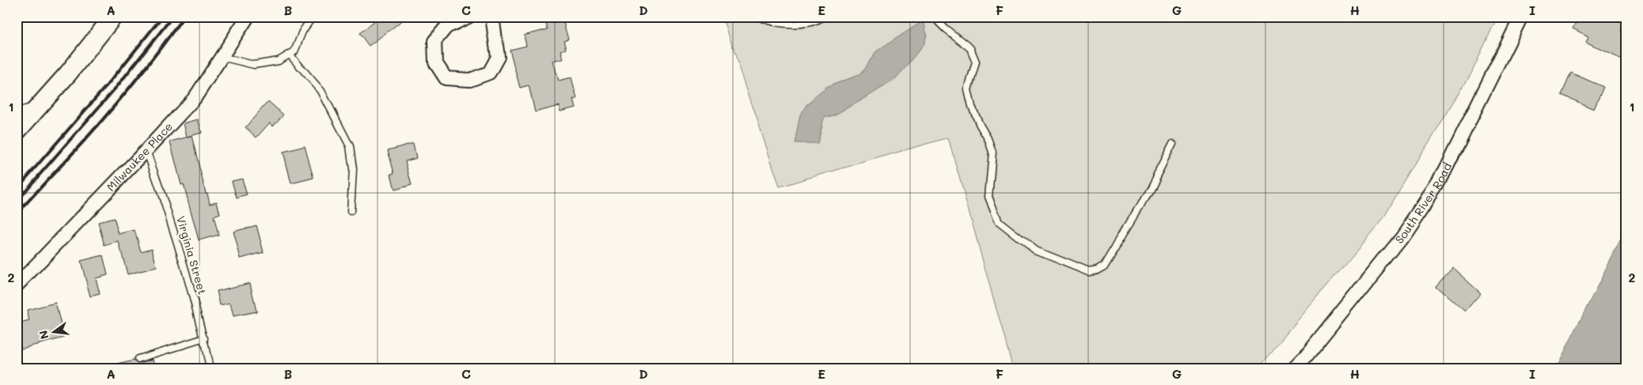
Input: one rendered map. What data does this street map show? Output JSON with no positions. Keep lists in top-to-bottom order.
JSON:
{
  "streets": {
    "street": ["Milwaukee Place", "South River Road"],
    "lane": ["Virginia Street"]
  },
  "crossings": [
    ["Milwaukee Place", "Virginia Street"]
  ],
  "north": "left",
  "grid": {
    "columns": [
      "A",
      "B",
      "C",
      "D",
      "E",
      "F",
      "G",
      "H",
      "I"
    ],
    "rows": ["1", "2"]
  }
}
